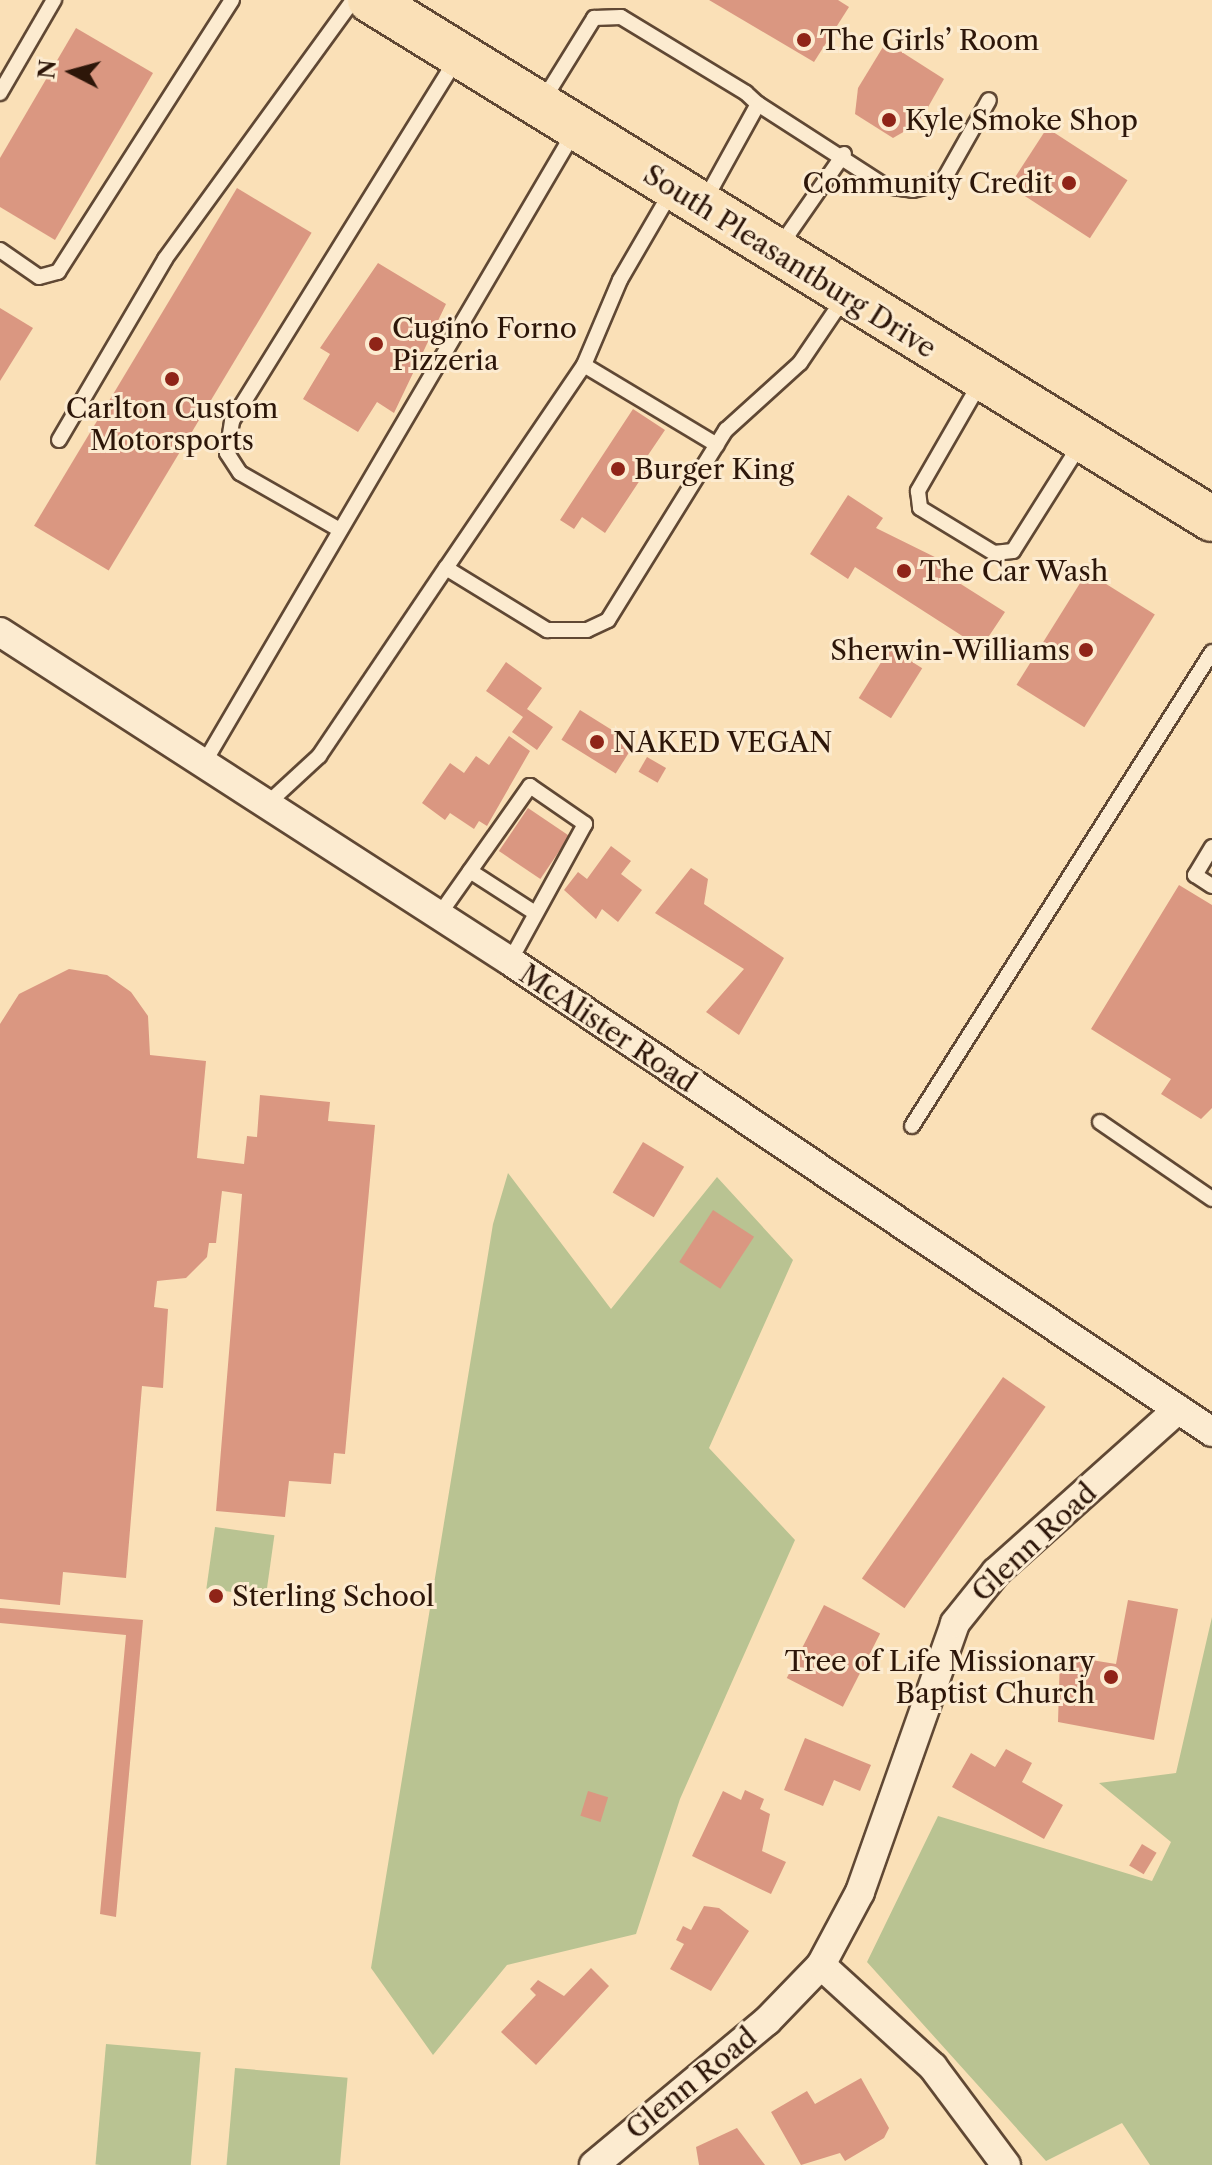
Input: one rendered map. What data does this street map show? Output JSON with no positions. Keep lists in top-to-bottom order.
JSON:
{
  "streets": {
    "main road": ["South Pleasantburg Drive"],
    "street": ["McAlister Road", "Glenn Road"]
  },
  "crossings": [
    ["McAlister Road", "Glenn Road"]
  ],
  "places": [
    "The Girls’ Room",
    "Kyle Smoke Shop",
    "Community Credit",
    "Cugino Forno Pizzeria",
    "Carlton Custom Motorsports",
    "Burger King",
    "The Car Wash",
    "Sherwin-Williams",
    "NAKED VEGAN",
    "Sterling School",
    "Tree of Life Missionary Baptist Church"
  ],
  "north": "left"
}
